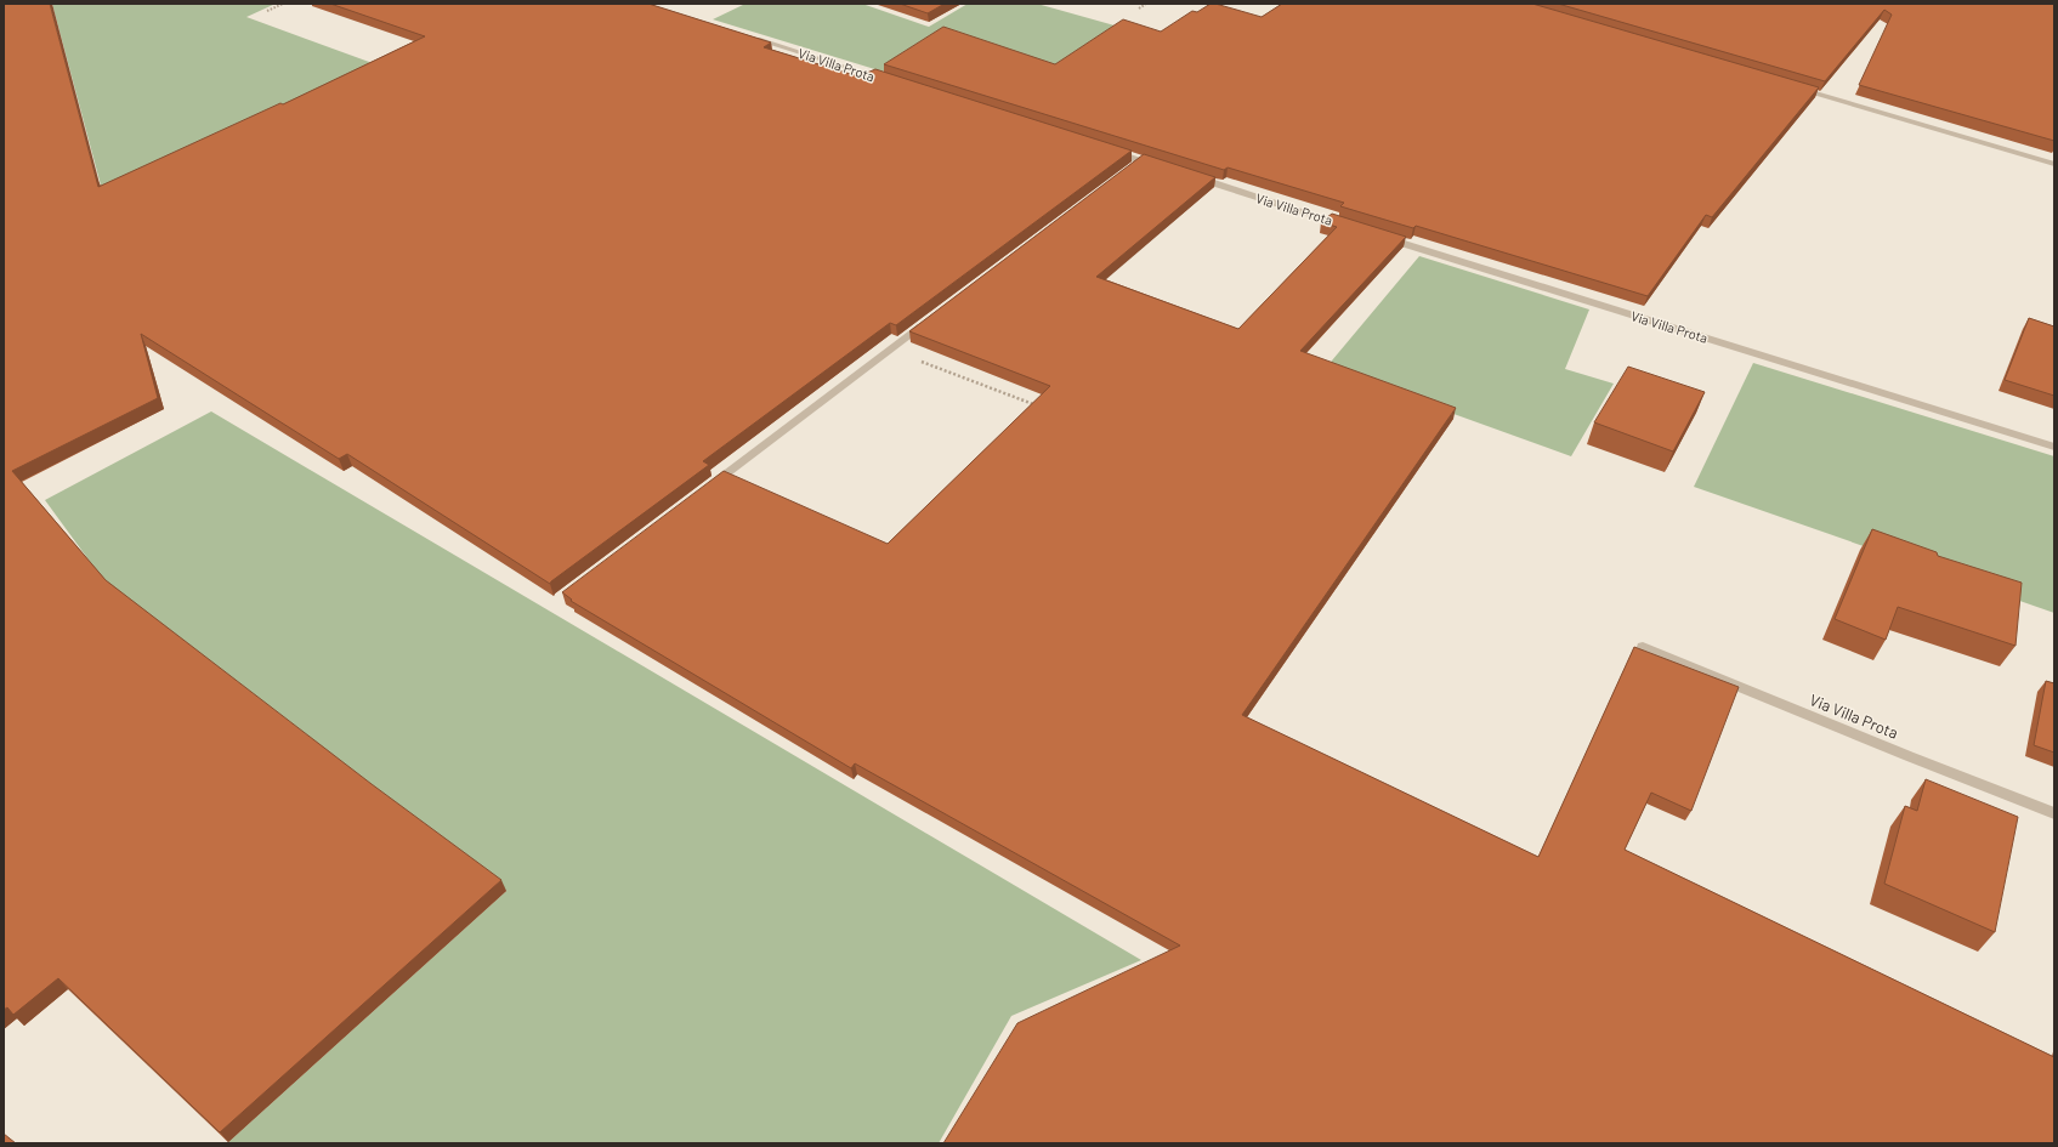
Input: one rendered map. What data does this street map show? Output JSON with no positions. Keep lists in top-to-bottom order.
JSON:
{
  "streets": {
    "street": ["Via Villa Prota"]
  }
}
